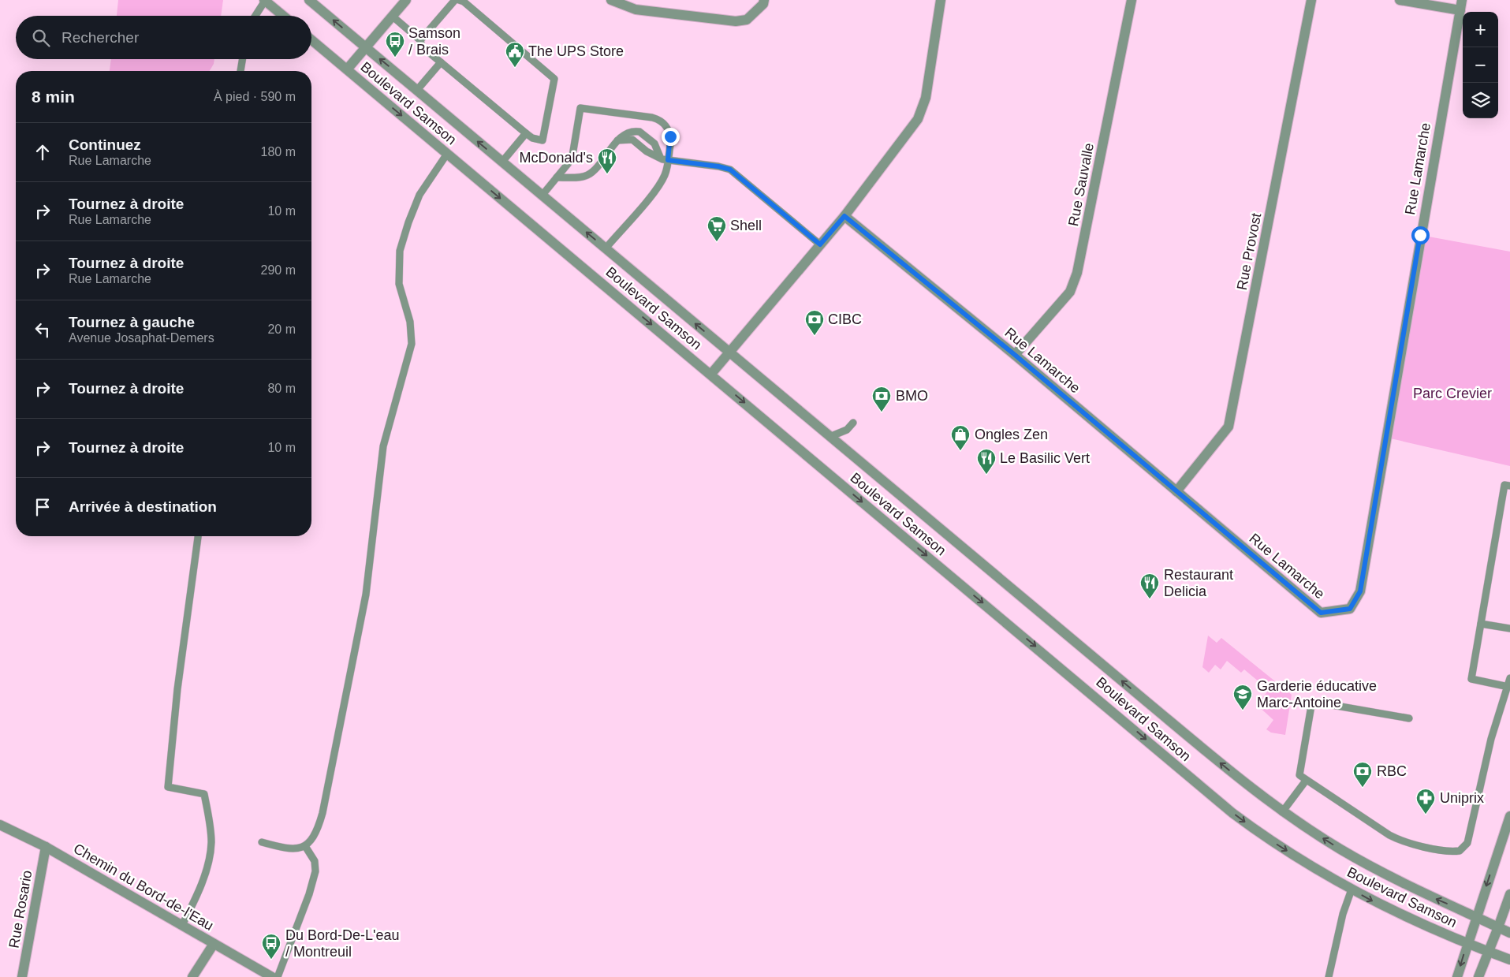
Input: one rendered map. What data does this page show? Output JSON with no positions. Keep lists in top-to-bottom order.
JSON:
{
  "streets": {
    "street": [
      "Boulevard Samson",
      "Rue Lamarche",
      "Rue Sauvalle",
      "Rue Provost",
      "Chemin du Bord-de-l'Eau",
      "Rue Rosario"
    ]
  },
  "crossings": [
    ["Rue Lamarche", "Rue Sauvalle"],
    ["Rue Lamarche", "Rue Provost"],
    ["Chemin du Bord-de-l'Eau", "Rue Rosario"]
  ],
  "parks": ["Parc Crevier"],
  "places": {
    "bus stop": ["Samson / Brais", "Du Bord-De-L'eau / Montreuil"],
    "public building": ["The UPS Store"],
    "restaurant": ["McDonald's", "Le Basilic Vert", "Restaurant Delicia"],
    "supermarket": ["Shell"],
    "bank": ["CIBC", "BMO", "RBC"],
    "shop": ["Ongles Zen"],
    "school or university": ["Garderie éducative Marc-Antoine"],
    "pharmacy": ["Uniprix"]
  },
  "page": {
    "map_buttons": ["+", "−"],
    "search": "Rechercher",
    "heading": ["8 min", "À pied · 590 m"],
    "list": [
      ["Continuez", "Rue Lamarche", "180 m"],
      ["Tournez à droite", "Rue Lamarche", "10 m"],
      ["Tournez à droite", "Rue Lamarche", "290 m"],
      ["Tournez à gauche", "Avenue Josaphat-Demers", "20 m"],
      ["Tournez à droite", "80 m"],
      ["Tournez à droite", "10 m"],
      "Arrivée à destination"
    ]
  }
}
